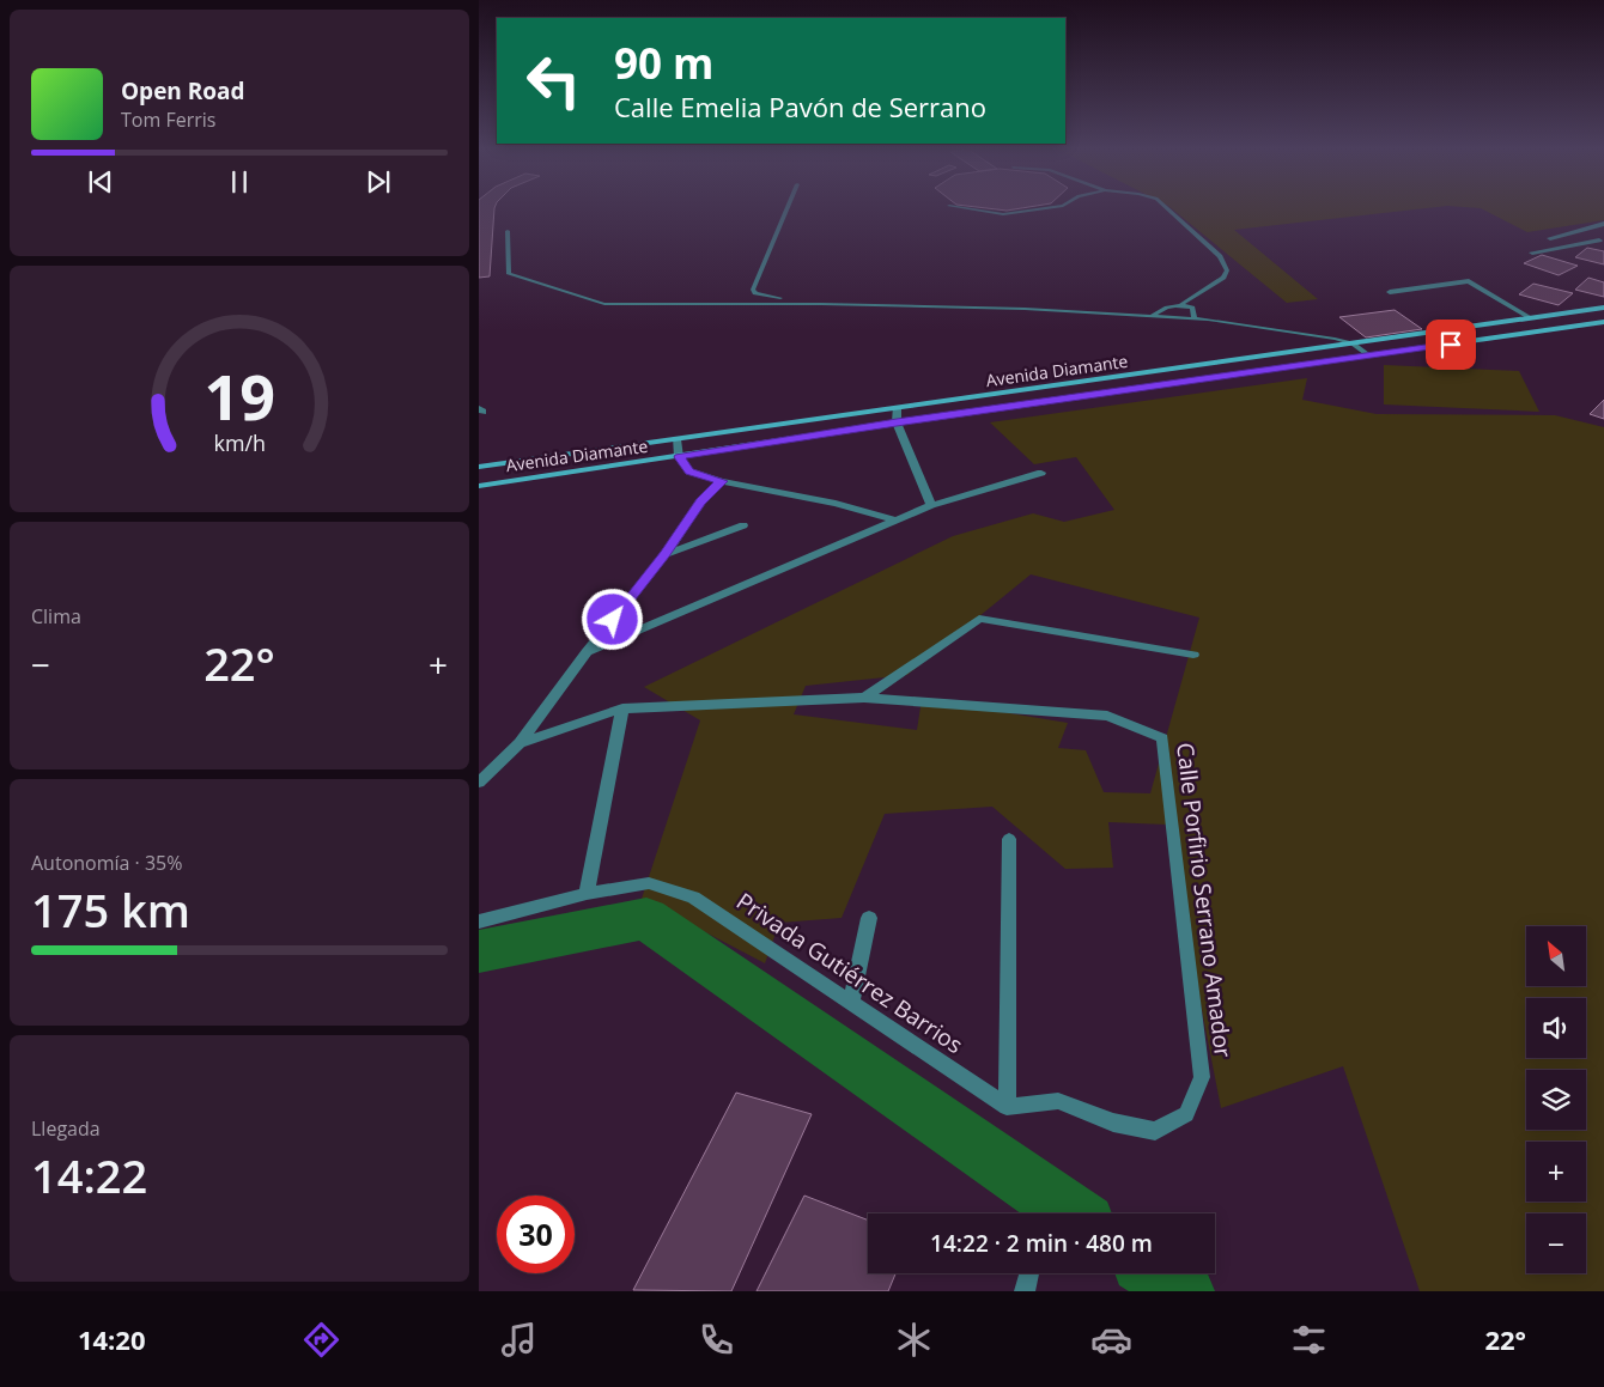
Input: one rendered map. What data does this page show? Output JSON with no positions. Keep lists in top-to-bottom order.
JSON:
{
  "streets": {
    "main road": ["Avenida Diamante"],
    "street": ["Calle Porfirio Serrano Amador", "Privada Gutiérrez Barrios"]
  },
  "crossings": [
    ["Calle Porfirio Serrano Amador", "Privada Gutiérrez Barrios"]
  ],
  "north": "top left",
  "page": {
    "turn": ["90 m", "Calle Emelia Pavón de Serrano"],
    "song": ["Open Road", "Tom Ferris"],
    "tile": [
      "Clima",
      ["Autonomía · 35%", "175 km"],
      ["Llegada", "14:22"]
    ],
    "heat": ["−", "22°", "+"],
    "map_buttons": ["+", "−"],
    "limit": "30",
    "trip": "14:22 · 2 min · 480 m",
    "tabs": ["14:20", "22°"],
    "gauge": ["19", "km/h"]
  }
}
